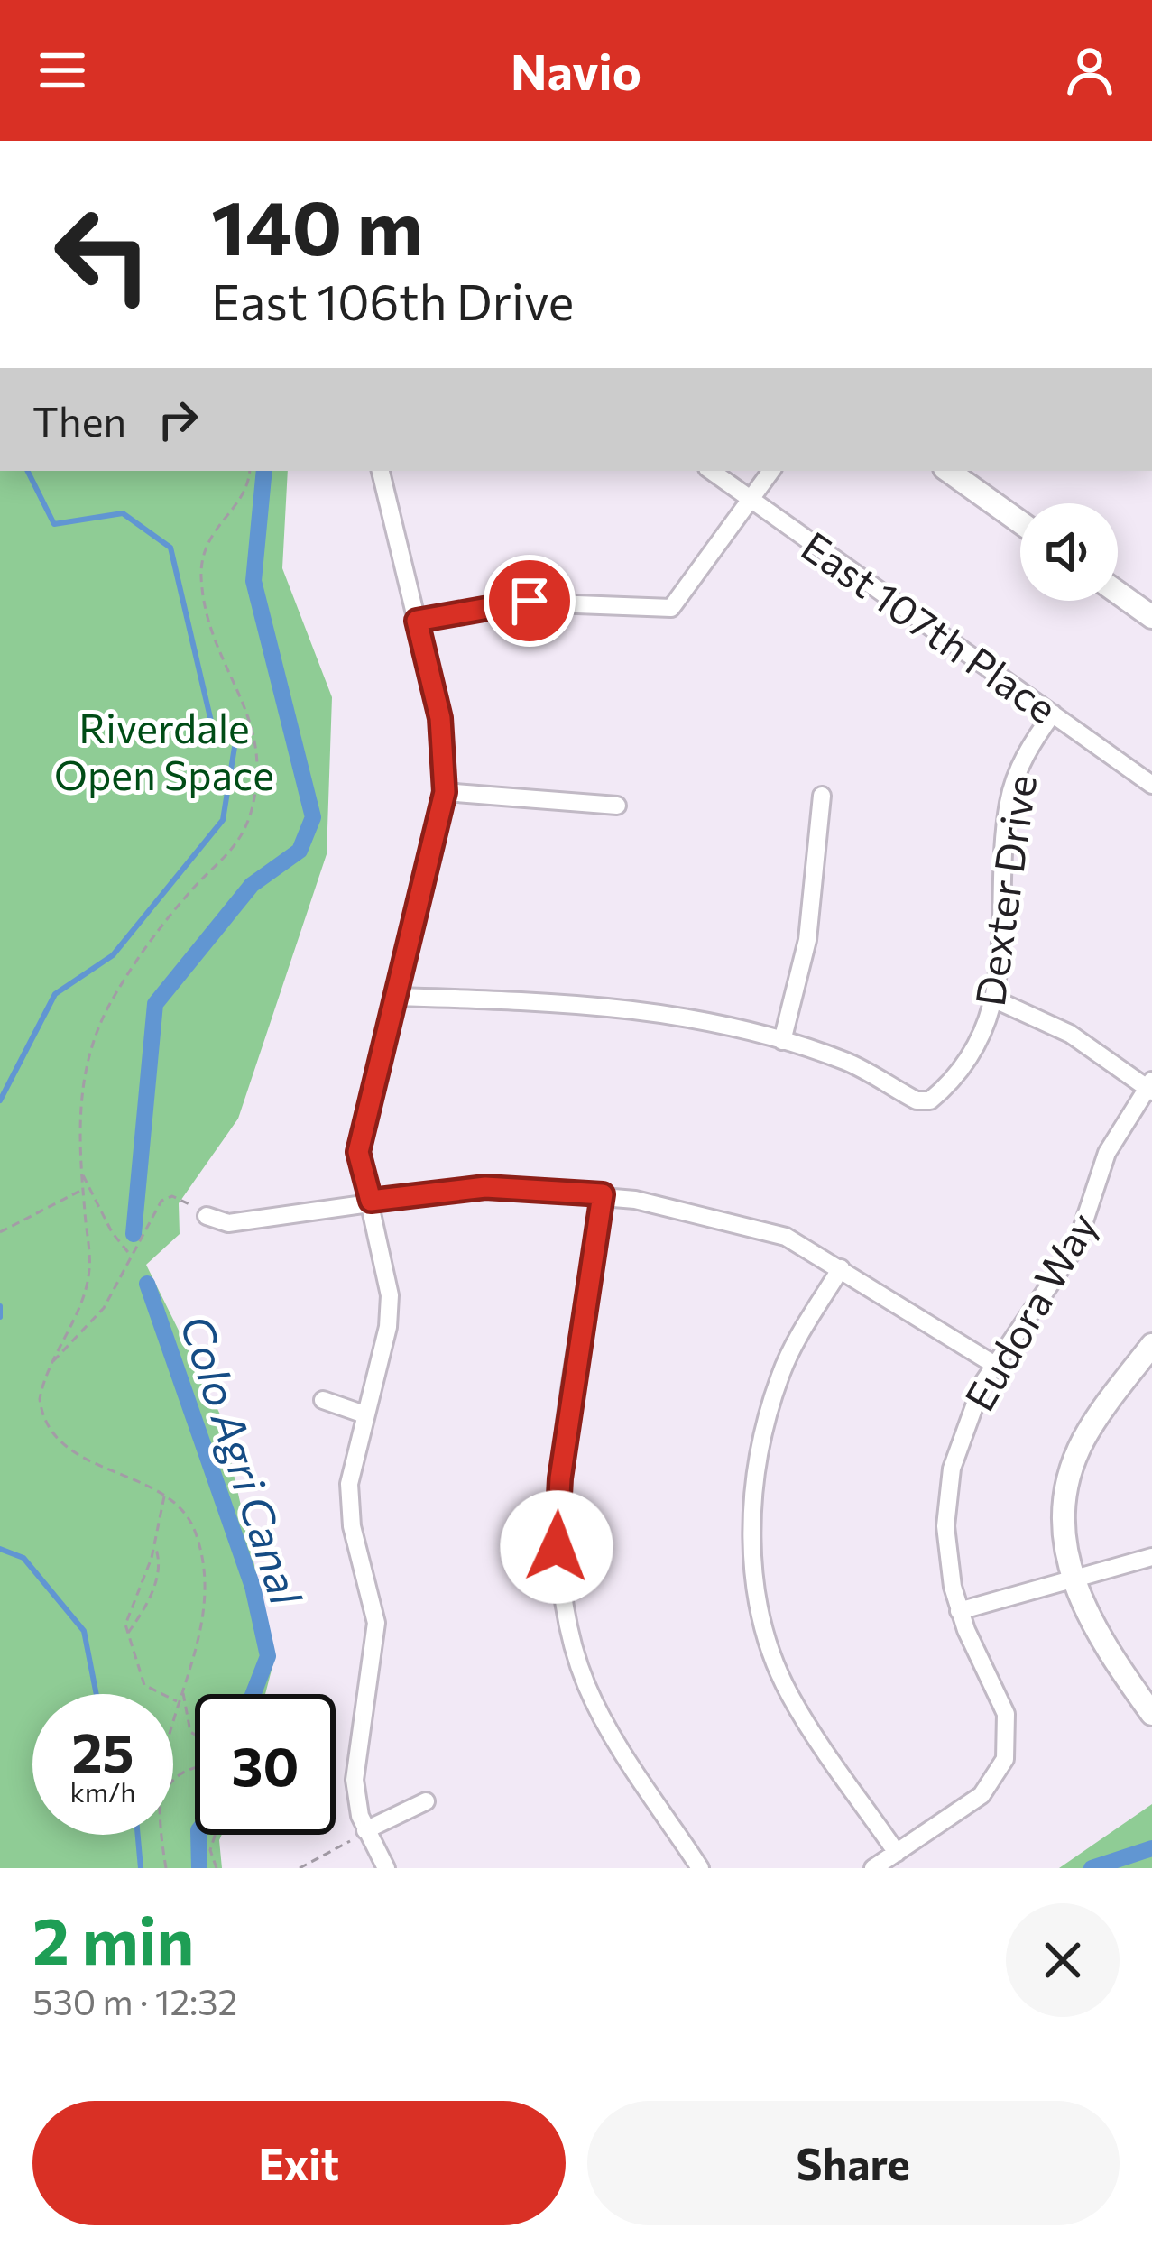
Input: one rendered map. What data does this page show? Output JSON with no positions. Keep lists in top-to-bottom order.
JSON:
{
  "streets": {
    "street": ["East 107th Place", "Dexter Drive", "Eudora Way"]
  },
  "crossings": [
    ["East 107th Place", "Dexter Drive"]
  ],
  "water": ["Colo Agri Canal"],
  "parks": ["Riverdale Open Space"],
  "page": {
    "header": "Navio",
    "turn": ["140 m", "East 106th Drive"],
    "then": "Then",
    "speed": "25 km/h",
    "limit": "30",
    "heading": ["2 min", "530 m · 12:32"],
    "buttons": ["Exit", "Share"]
  }
}
